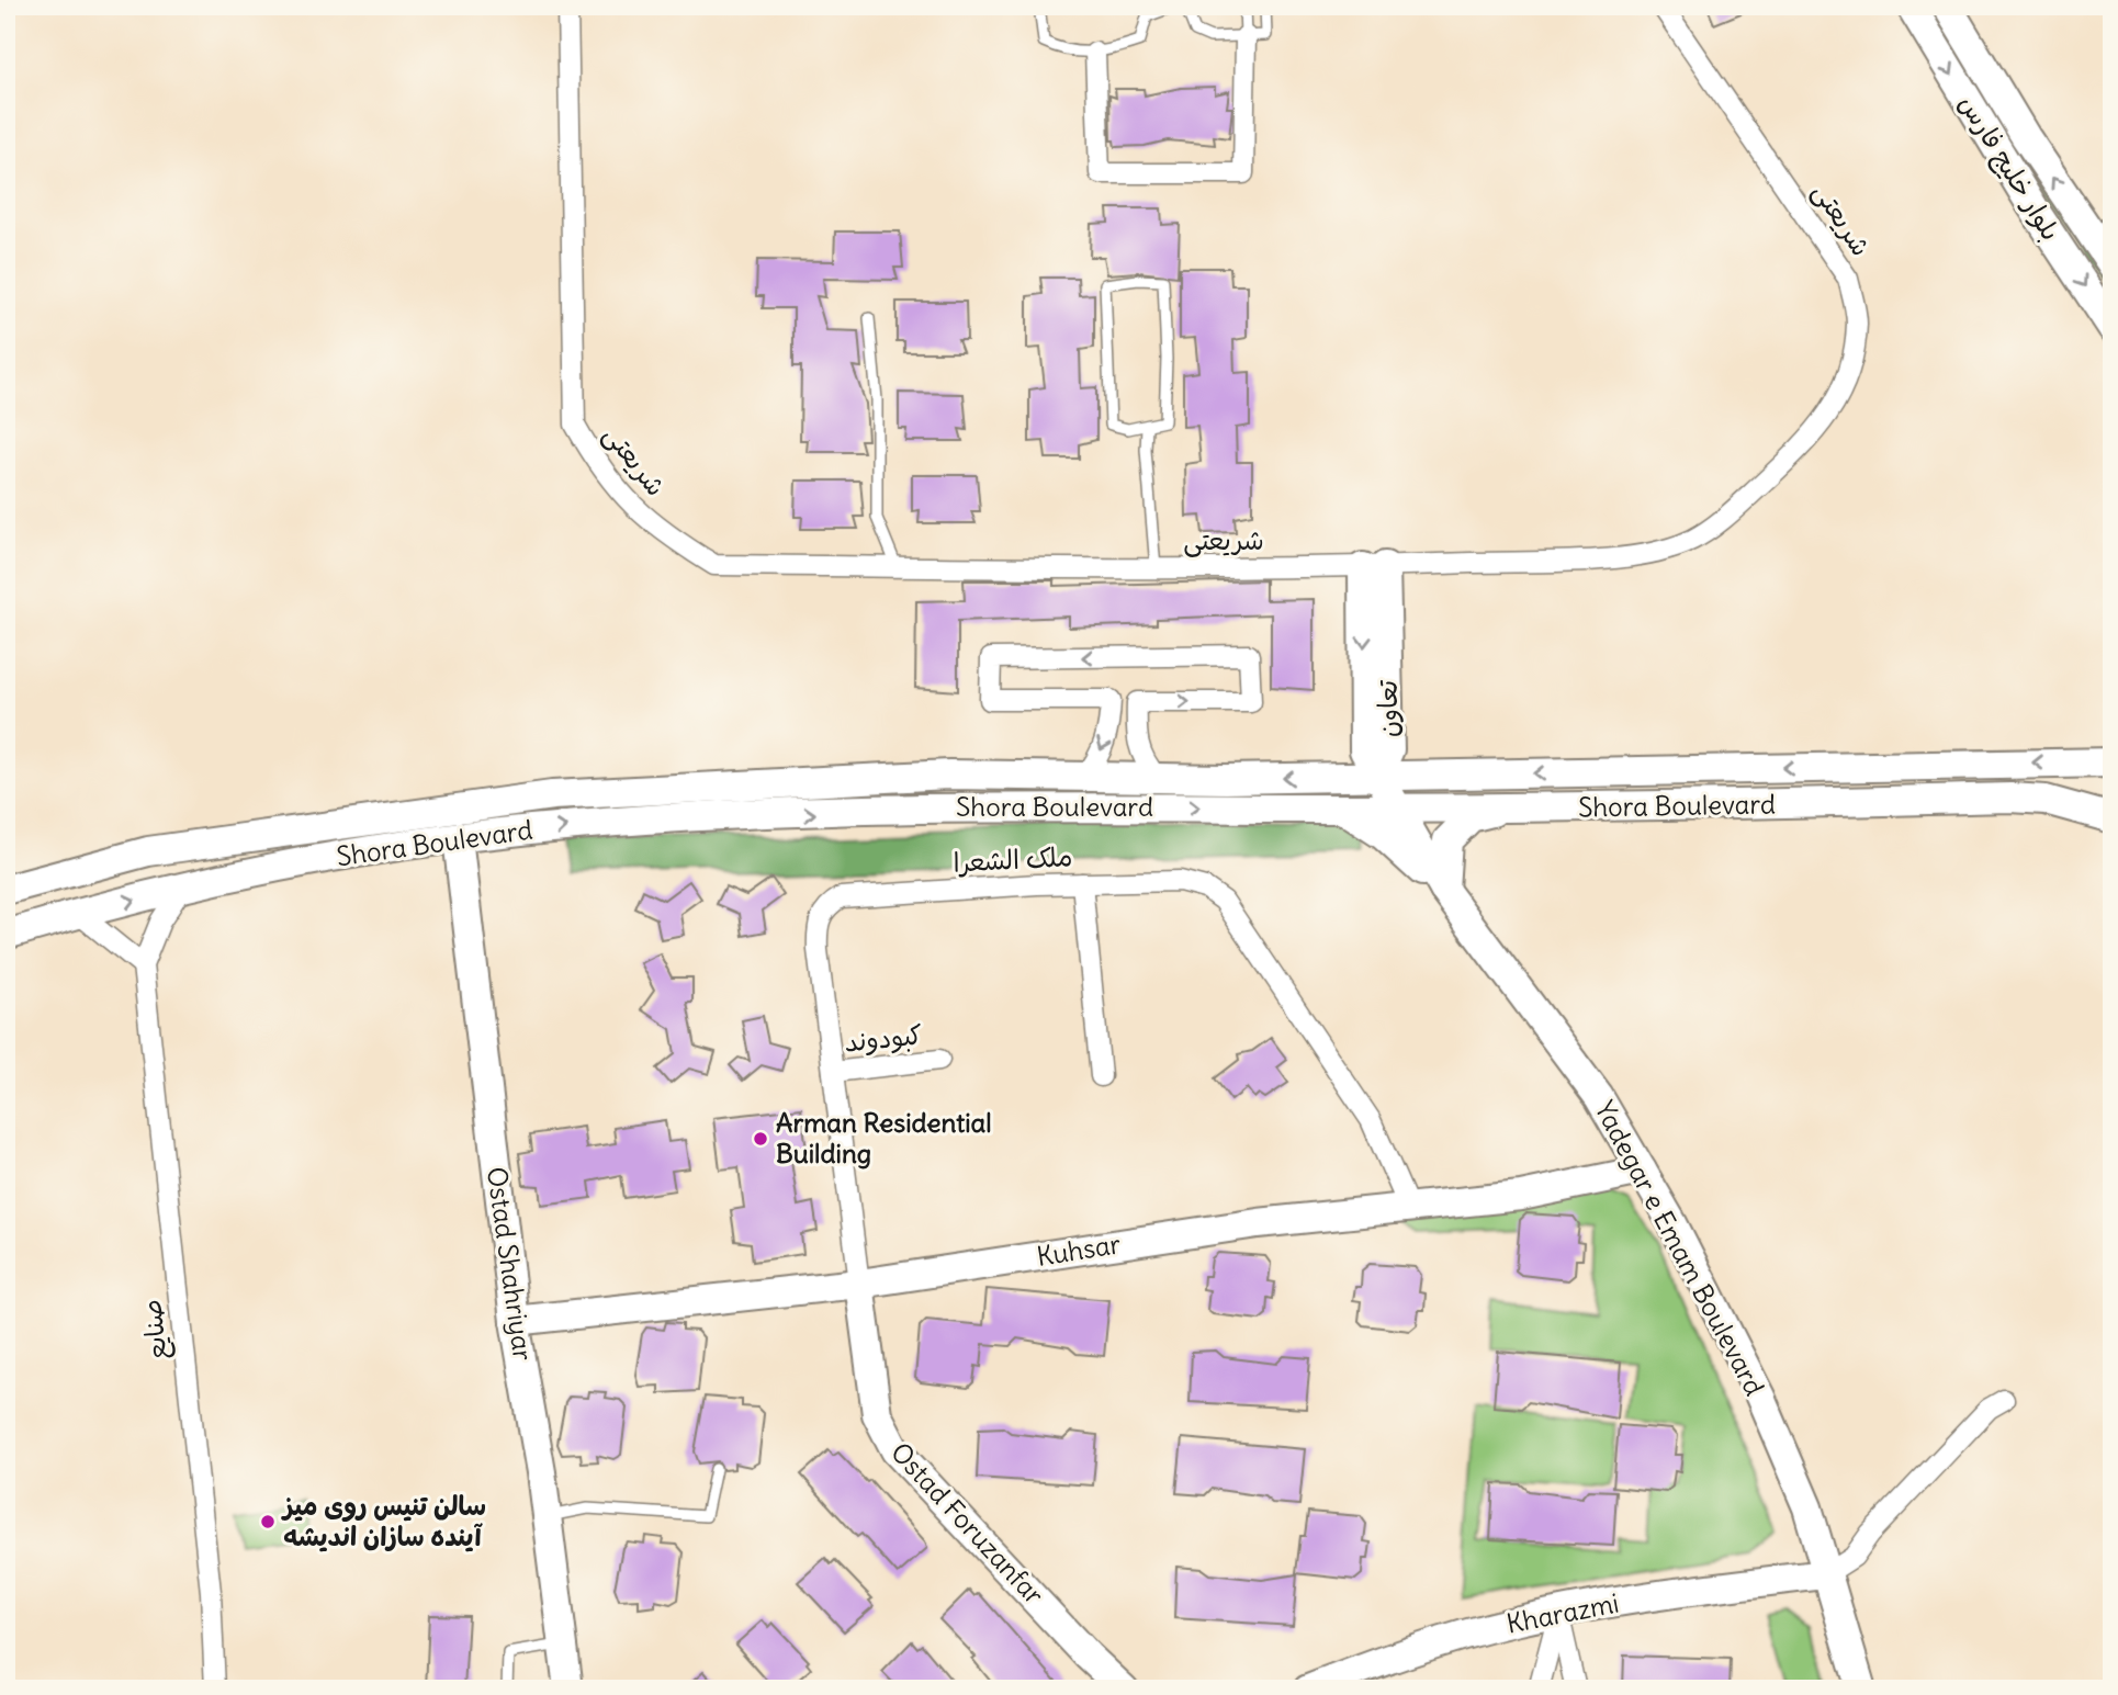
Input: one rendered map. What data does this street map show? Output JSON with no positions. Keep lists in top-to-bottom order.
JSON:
{
  "streets": {
    "street": [
      "بلوار خلیج فارس",
      "شریعتی",
      "تعاون",
      "Shora Boulevard",
      "ملک الشعرا",
      "کبودوند",
      "Yadegar e Emam Boulevard",
      "Kuhsar",
      "Ostad Shahriyar",
      "صنایع",
      "Ostad Foruzanfar",
      "Kharazmi"
    ]
  },
  "crossings": [
    ["شریعتی", "تعاون"],
    ["تعاون", "Shora Boulevard"],
    ["تعاون", "Yadegar e Emam Boulevard"],
    ["Shora Boulevard", "Yadegar e Emam Boulevard"],
    ["Shora Boulevard", "Ostad Shahriyar"],
    ["ملک الشعرا", "کبودوند"],
    ["ملک الشعرا", "Kuhsar"],
    ["ملک الشعرا", "Ostad Foruzanfar"],
    ["Yadegar e Emam Boulevard", "Kuhsar"],
    ["Yadegar e Emam Boulevard", "Kharazmi"],
    ["Kuhsar", "Ostad Shahriyar"],
    ["Kuhsar", "Ostad Foruzanfar"]
  ],
  "places": ["Arman Residential Building", "سالن تنیس روی میز آینده سازان اندیشه"]
}
